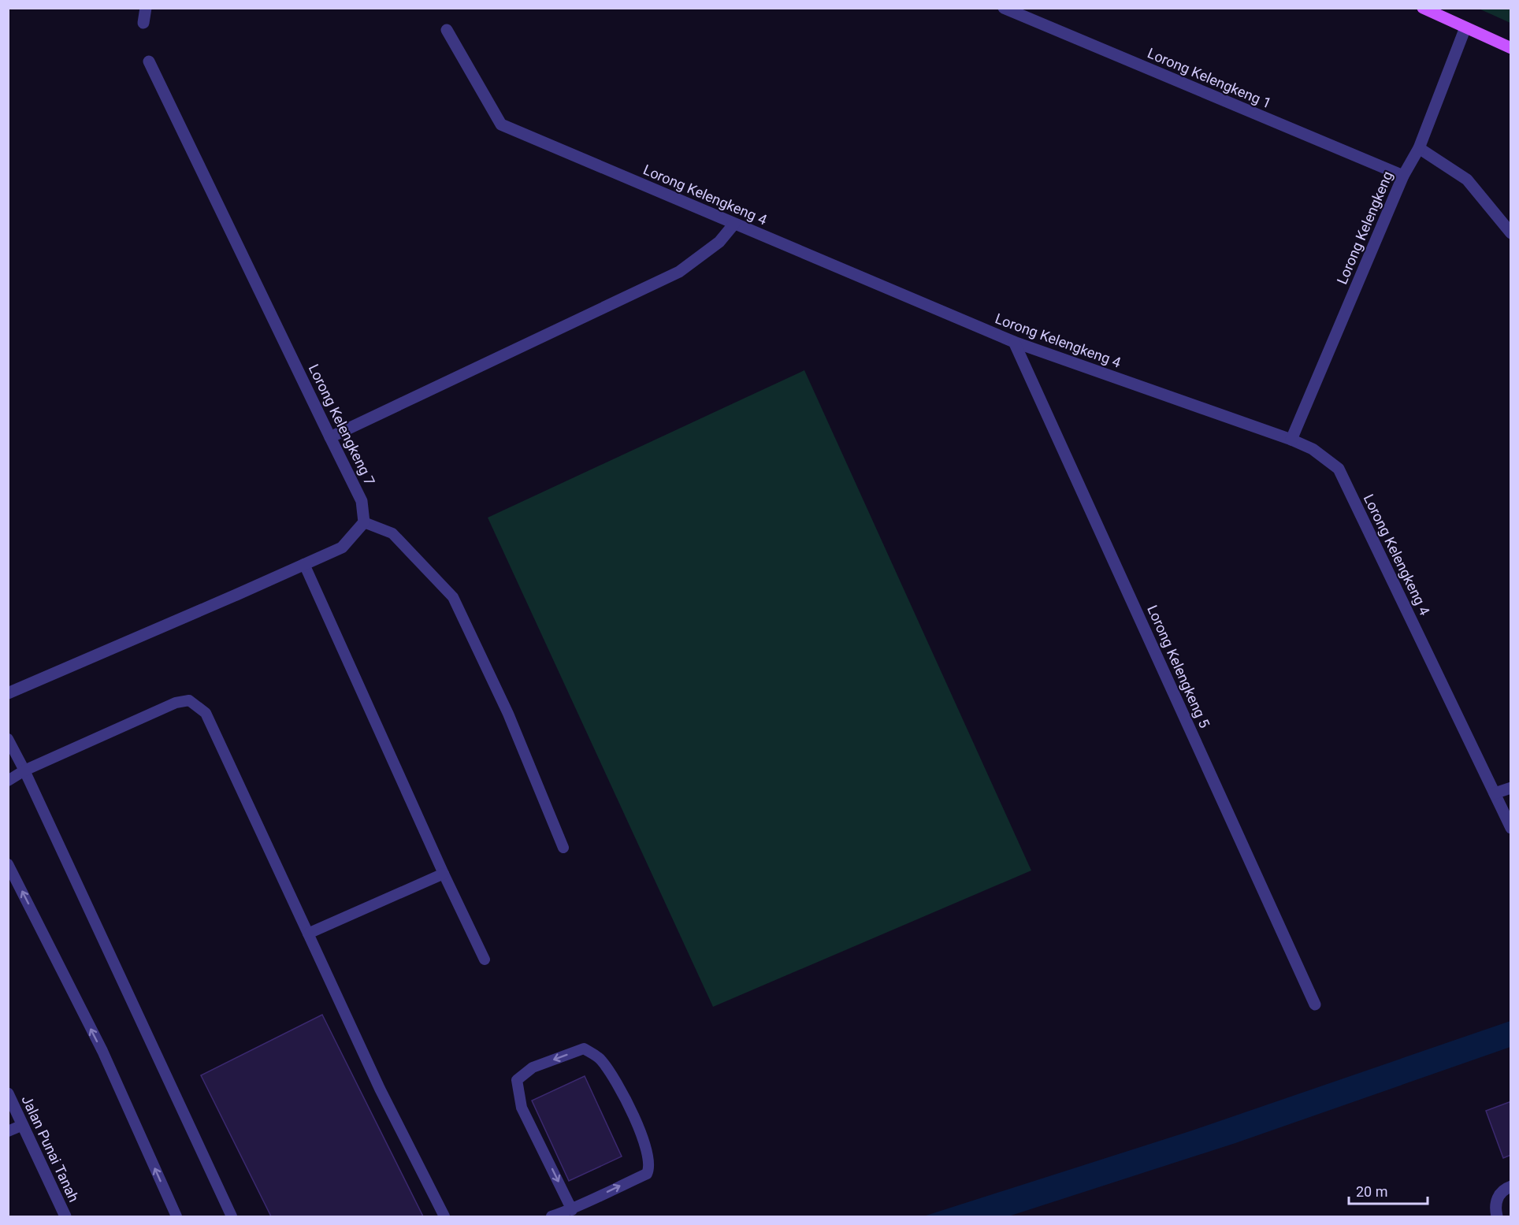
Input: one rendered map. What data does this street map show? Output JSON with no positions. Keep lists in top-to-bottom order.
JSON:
{
  "streets": {
    "street": [
      "Lorong Kelengkeng 1",
      "Lorong Kelengkeng 4",
      "Lorong Kelengkeng",
      "Lorong Kelengkeng 7",
      "Lorong Kelengkeng 5",
      "Jalan Punai Tanah"
    ]
  },
  "crossings": [
    ["Lorong Kelengkeng 1", "Lorong Kelengkeng"],
    ["Lorong Kelengkeng 4", "Lorong Kelengkeng"],
    ["Lorong Kelengkeng 4", "Lorong Kelengkeng 5"]
  ],
  "scale_bar": "20 m"
}
